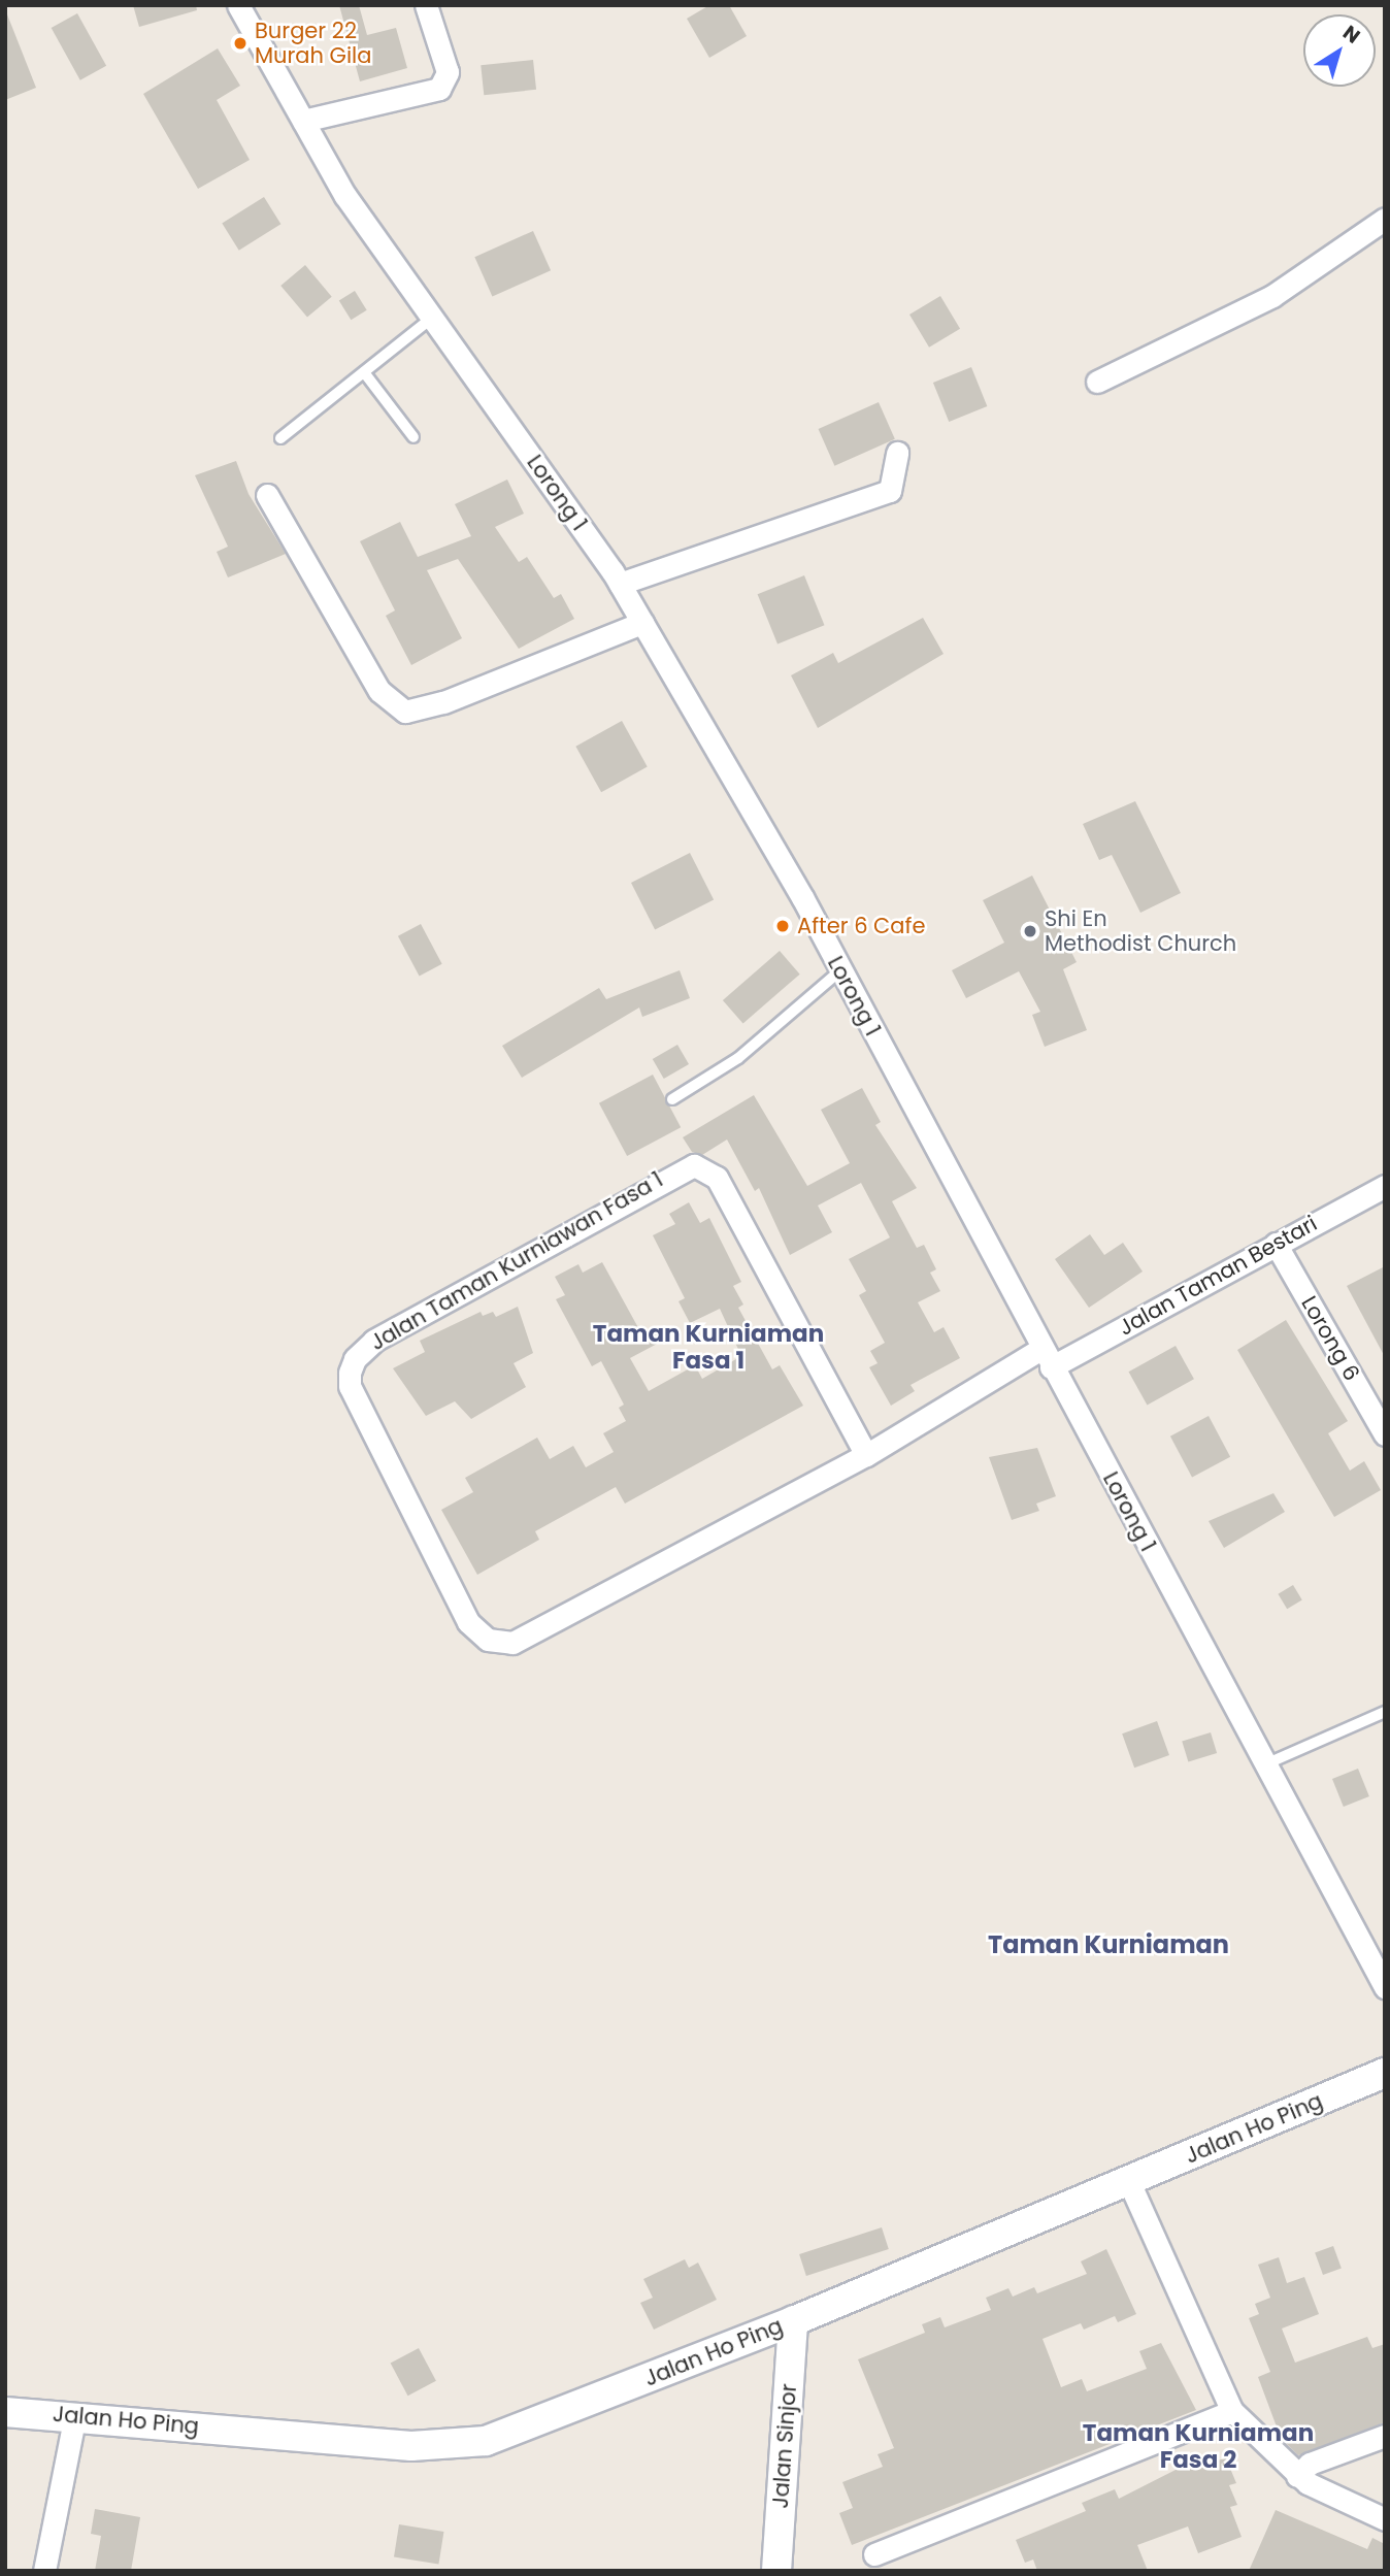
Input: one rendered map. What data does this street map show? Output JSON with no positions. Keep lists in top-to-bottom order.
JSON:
{
  "streets": {
    "street": [
      "Lorong 1",
      "Jalan Taman Kurniawan Fasa 1",
      "Jalan Taman Bestari",
      "Lorong 6",
      "Jalan Ho Ping",
      "Jalan Sinjor"
    ]
  },
  "crossings": [
    ["Lorong 1", "Jalan Taman Kurniawan Fasa 1"],
    ["Lorong 1", "Jalan Taman Bestari"],
    ["Jalan Taman Kurniawan Fasa 1", "Jalan Taman Bestari"],
    ["Jalan Taman Bestari", "Lorong 6"],
    ["Jalan Ho Ping", "Jalan Sinjor"]
  ],
  "districts": ["Taman Kurniaman Fasa 1", "Taman Kurniaman", "Taman Kurniaman Fasa 2"],
  "places": ["Burger 22 Murah Gila", "After 6 Cafe", "Shi En Methodist Church"],
  "north": "top right"
}
